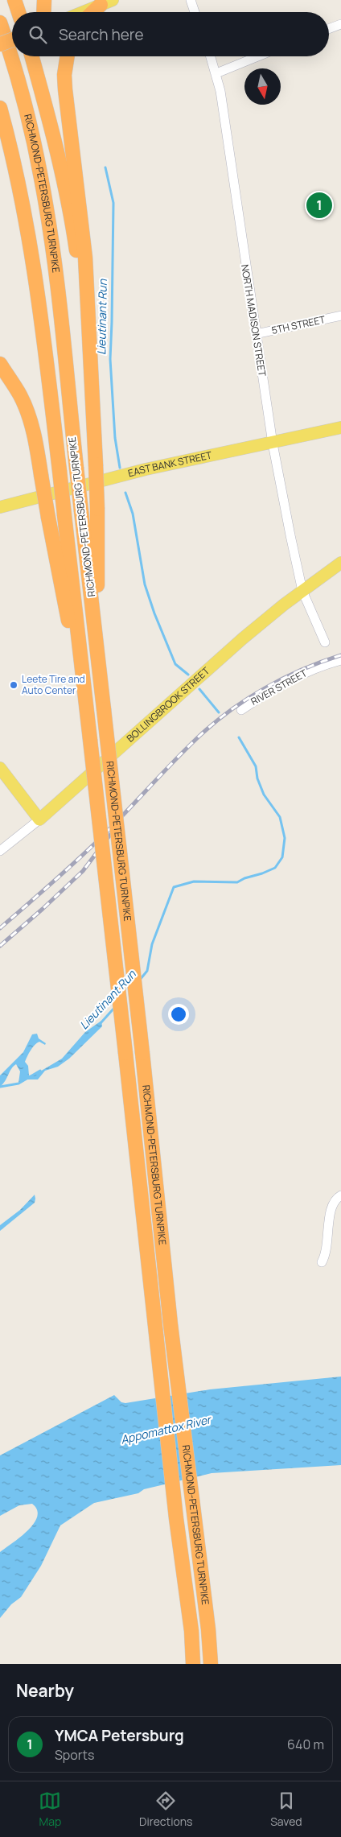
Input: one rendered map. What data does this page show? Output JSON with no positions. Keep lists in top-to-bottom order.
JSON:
{
  "streets": {
    "highway": ["RICHMOND-PETERSBURG TURNPIKE"],
    "main road": ["EAST BANK STREET", "BOLLINGBROOK STREET"],
    "street": ["NORTH MADISON STREET", "5TH STREET", "RIVER STREET"]
  },
  "crossings": [
    ["NORTH MADISON STREET", "5TH STREET"],
    ["NORTH MADISON STREET", "EAST BANK STREET"],
    ["NORTH MADISON STREET", "BOLLINGBROOK STREET"]
  ],
  "water": ["Lieutinant Run", "Appomattox River"],
  "places": ["Leete Tire and Auto Center"],
  "north": "bottom",
  "page": {
    "search": "Search here",
    "pins": "1",
    "heading": "Nearby",
    "list": [
      {
        "mark": "1",
        "name": "YMCA Petersburg",
        "note": "Sports",
        "value": "640 m"
      }
    ],
    "nav": ["Map", "Directions", "Saved"]
  }
}
